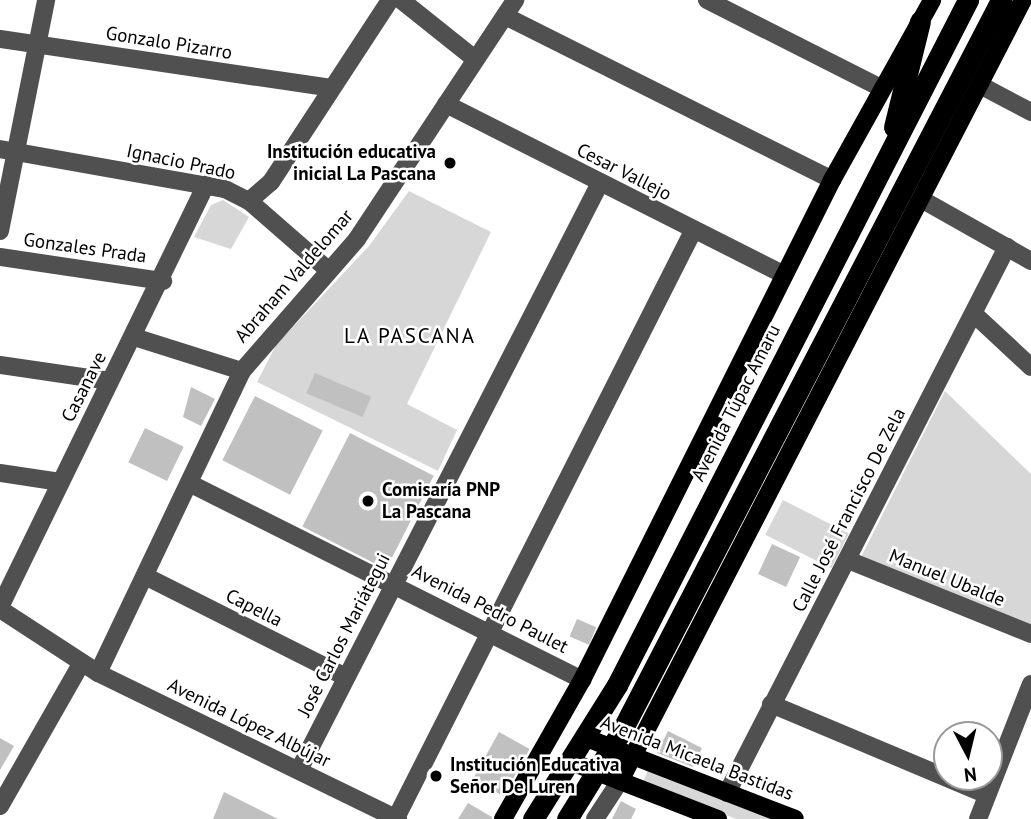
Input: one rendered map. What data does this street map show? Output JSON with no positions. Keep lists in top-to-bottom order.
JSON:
{
  "streets": {
    "highway": ["Avenida Túpac Amaru"],
    "main road": ["Avenida Micaela Bastidas"],
    "street": [
      "Gonzalo Pizarro",
      "Ignacio Prado",
      "Cesar Vallejo",
      "Gonzales Prada",
      "Abraham Valdelomar",
      "Casanave",
      "Calle José Francisco De Zela",
      "Manuel Ubalde",
      "Capella",
      "Avenida Pedro Paulet",
      "José Carlos Mariátegui",
      "Avenida López Albújar"
    ]
  },
  "crossings": [
    ["Ignacio Prado", "Abraham Valdelomar"],
    ["Ignacio Prado", "Casanave"],
    ["Cesar Vallejo", "Abraham Valdelomar"],
    ["Cesar Vallejo", "Avenida Túpac Amaru"],
    ["Cesar Vallejo", "José Carlos Mariátegui"],
    ["Gonzales Prada", "Casanave"],
    ["Abraham Valdelomar", "Capella"],
    ["Abraham Valdelomar", "Avenida Pedro Paulet"],
    ["Abraham Valdelomar", "Avenida López Albújar"],
    ["Casanave", "Avenida López Albújar"],
    ["Avenida Túpac Amaru", "Avenida Pedro Paulet"],
    ["Avenida Túpac Amaru", "Avenida Micaela Bastidas"],
    ["Calle José Francisco De Zela", "Manuel Ubalde"],
    ["Calle José Francisco De Zela", "Avenida Micaela Bastidas"],
    ["Capella", "José Carlos Mariátegui"],
    ["Avenida Pedro Paulet", "José Carlos Mariátegui"],
    ["José Carlos Mariátegui", "Avenida López Albújar"]
  ],
  "districts": ["LA PASCANA"],
  "places": ["Institución educativa inicial La Pascana", "Comisaría PNP La Pascana", "Institución Educativa Señor De Luren"],
  "north": "bottom"
}
